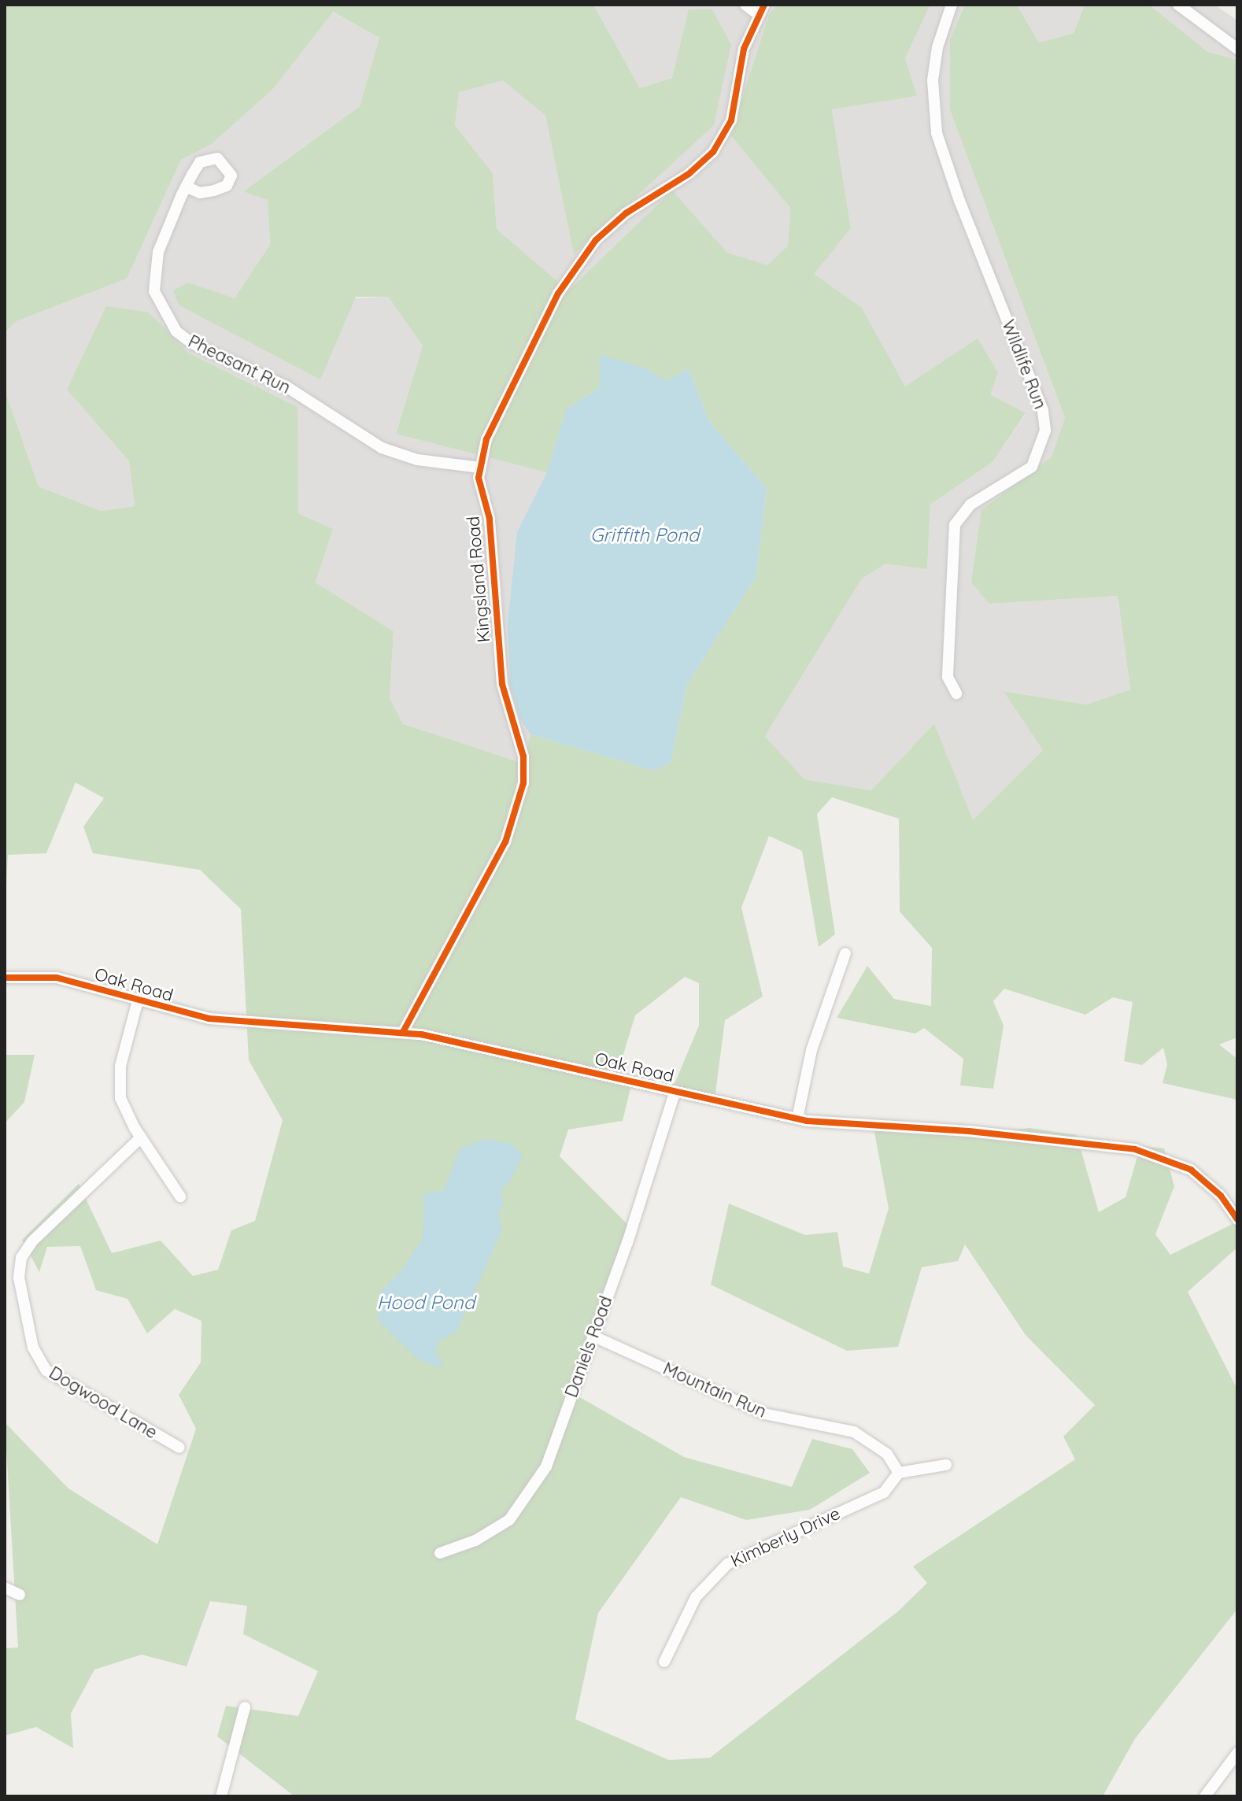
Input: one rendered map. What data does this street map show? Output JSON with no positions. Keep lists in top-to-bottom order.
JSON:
{
  "streets": {
    "street": [
      "Pheasant Run",
      "Wildlife Run",
      "Kingsland Road",
      "Oak Road",
      "Daniels Road",
      "Mountain Run",
      "Dogwood Lane",
      "Kimberly Drive"
    ]
  },
  "crossings": [
    ["Pheasant Run", "Kingsland Road"],
    ["Kingsland Road", "Oak Road"],
    ["Oak Road", "Daniels Road"],
    ["Daniels Road", "Mountain Run"],
    ["Mountain Run", "Kimberly Drive"]
  ],
  "water": ["Griffith Pond", "Hood Pond"]
}
